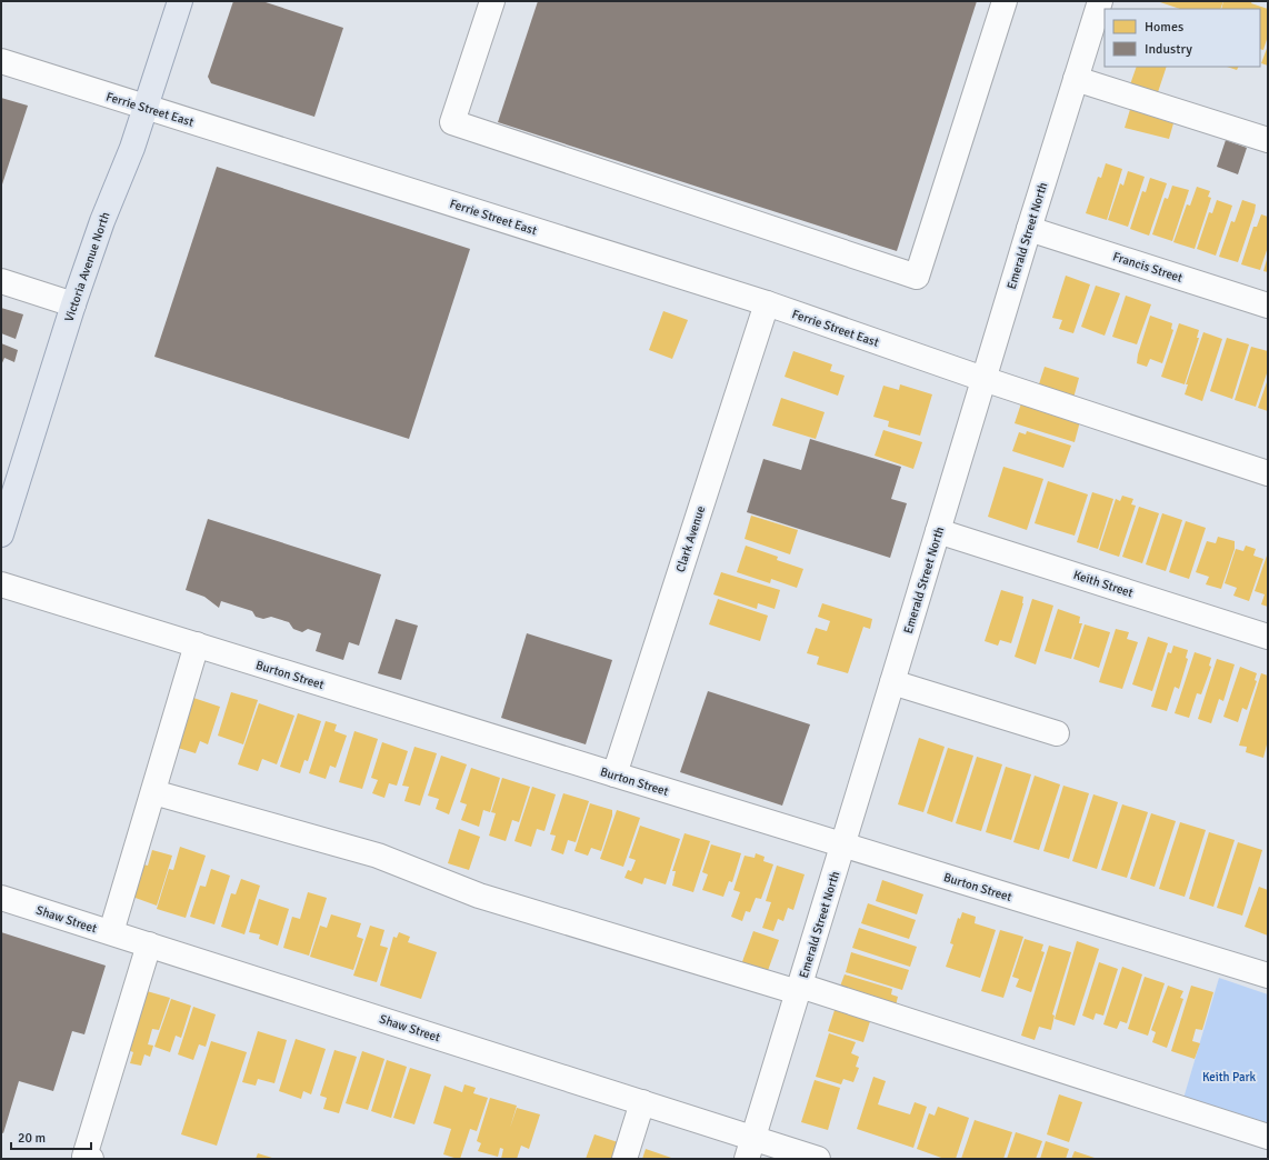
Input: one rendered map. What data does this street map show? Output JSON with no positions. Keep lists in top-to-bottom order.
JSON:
{
  "streets": {
    "main road": ["Victoria Avenue North"],
    "street": [
      "Ferrie Street East",
      "Emerald Street North",
      "Francis Street",
      "Clark Avenue",
      "Keith Street",
      "Burton Street",
      "Shaw Street"
    ]
  },
  "crossings": [
    ["Ferrie Street East", "Emerald Street North"],
    ["Ferrie Street East", "Victoria Avenue North"],
    ["Ferrie Street East", "Clark Avenue"],
    ["Emerald Street North", "Francis Street"],
    ["Emerald Street North", "Keith Street"],
    ["Emerald Street North", "Burton Street"],
    ["Emerald Street North", "Shaw Street"],
    ["Clark Avenue", "Burton Street"]
  ],
  "parks": ["Keith Park"],
  "legend": ["Homes", "Industry"],
  "scale_bar": "20 m"
}
